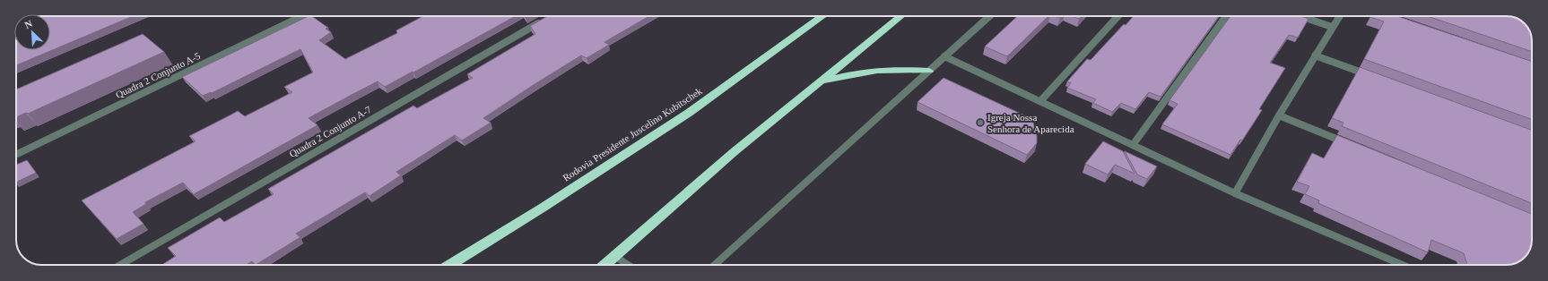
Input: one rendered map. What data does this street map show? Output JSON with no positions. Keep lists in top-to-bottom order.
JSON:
{
  "streets": {
    "highway": ["Rodovia Presidente Juscelino Kubitschek"],
    "street": ["Quadra 2 Conjunto A-5", "Quadra 2 Conjunto A-7"]
  },
  "places": ["Igreja Nossa Senhora de Aparecida"],
  "north": "top left"
}
